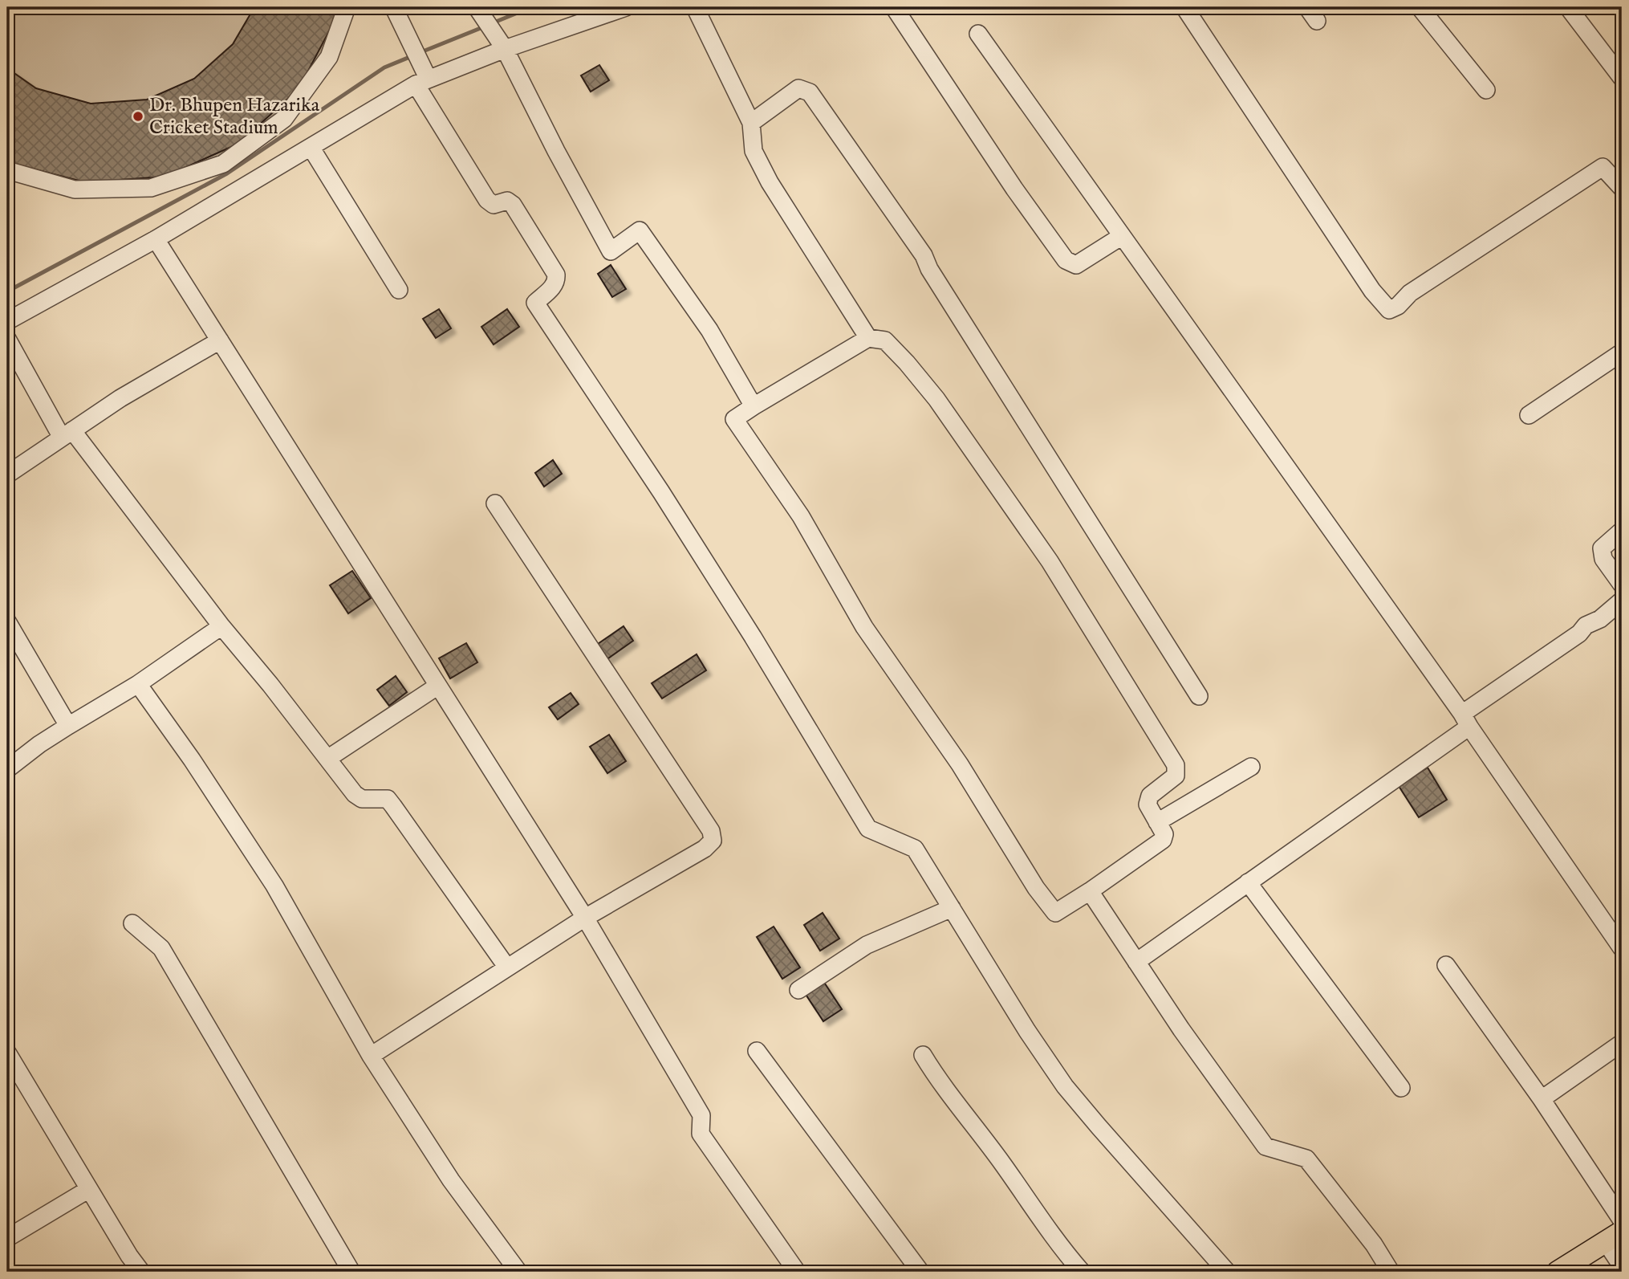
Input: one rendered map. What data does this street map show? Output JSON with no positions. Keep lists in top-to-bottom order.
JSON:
{
  "places": ["Dr. Bhupen Hazarika Cricket Stadium"]
}
